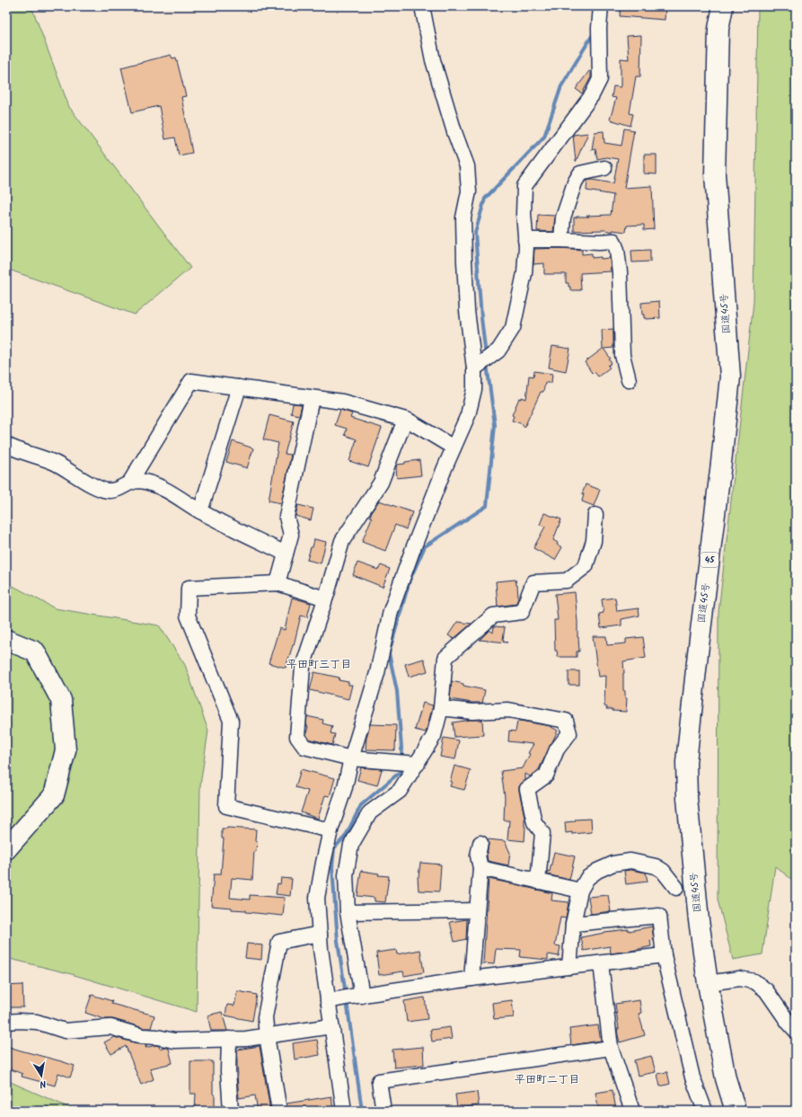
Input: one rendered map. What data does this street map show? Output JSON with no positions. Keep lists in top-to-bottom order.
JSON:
{
  "streets": {
    "main road": ["国道45号", "45"]
  },
  "districts": ["平田町三丁目", "平田町二丁目"],
  "north": "bottom"
}
